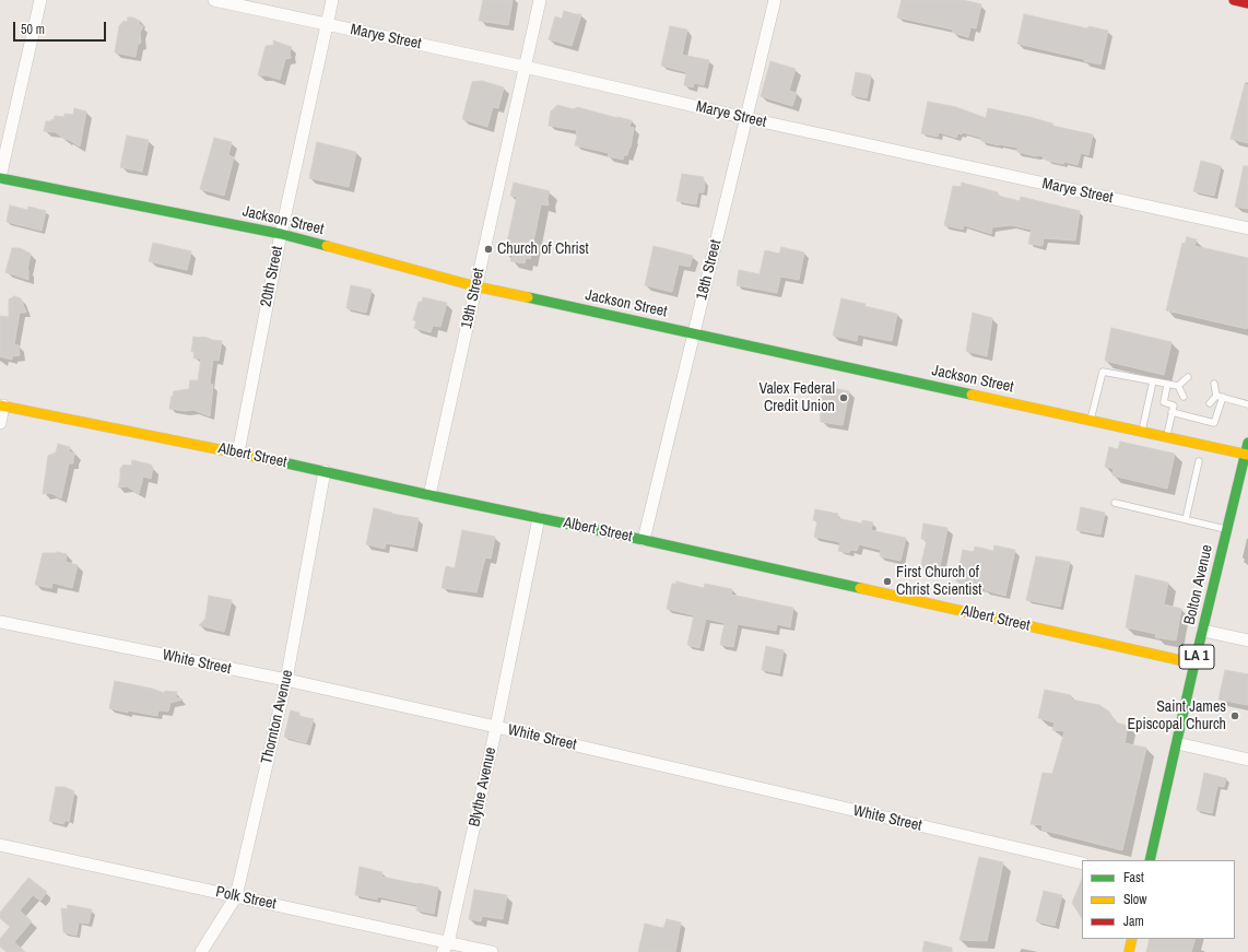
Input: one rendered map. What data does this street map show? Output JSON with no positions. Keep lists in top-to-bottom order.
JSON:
{
  "streets": {
    "main road": [
      "Jackson Street",
      "Albert Street",
      "Bolton Avenue",
      "LA 1"
    ],
    "street": [
      "Marye Street",
      "18th Street",
      "20th Street",
      "19th Street",
      "White Street",
      "Thornton Avenue",
      "Blythe Avenue",
      "Polk Street"
    ]
  },
  "crossings": [
    ["Marye Street", "18th Street"],
    ["Marye Street", "20th Street"],
    ["Marye Street", "19th Street"],
    ["Jackson Street", "18th Street"],
    ["Jackson Street", "20th Street"],
    ["Jackson Street", "19th Street"],
    ["Jackson Street", "Bolton Avenue"],
    ["18th Street", "Albert Street"],
    ["20th Street", "Albert Street"],
    ["19th Street", "Albert Street"],
    ["Albert Street", "Bolton Avenue"],
    ["Albert Street", "Thornton Avenue"],
    ["Albert Street", "Blythe Avenue"],
    ["White Street", "Thornton Avenue"],
    ["White Street", "Blythe Avenue"],
    ["Thornton Avenue", "Polk Street"],
    ["Blythe Avenue", "Polk Street"]
  ],
  "places": [
    "Church of Christ",
    "Valex Federal Credit Union",
    "First Church of Christ Scientist",
    "Saint James Episcopal Church"
  ],
  "legend": ["Fast", "Slow", "Jam"],
  "scale_bar": "50 m"
}
